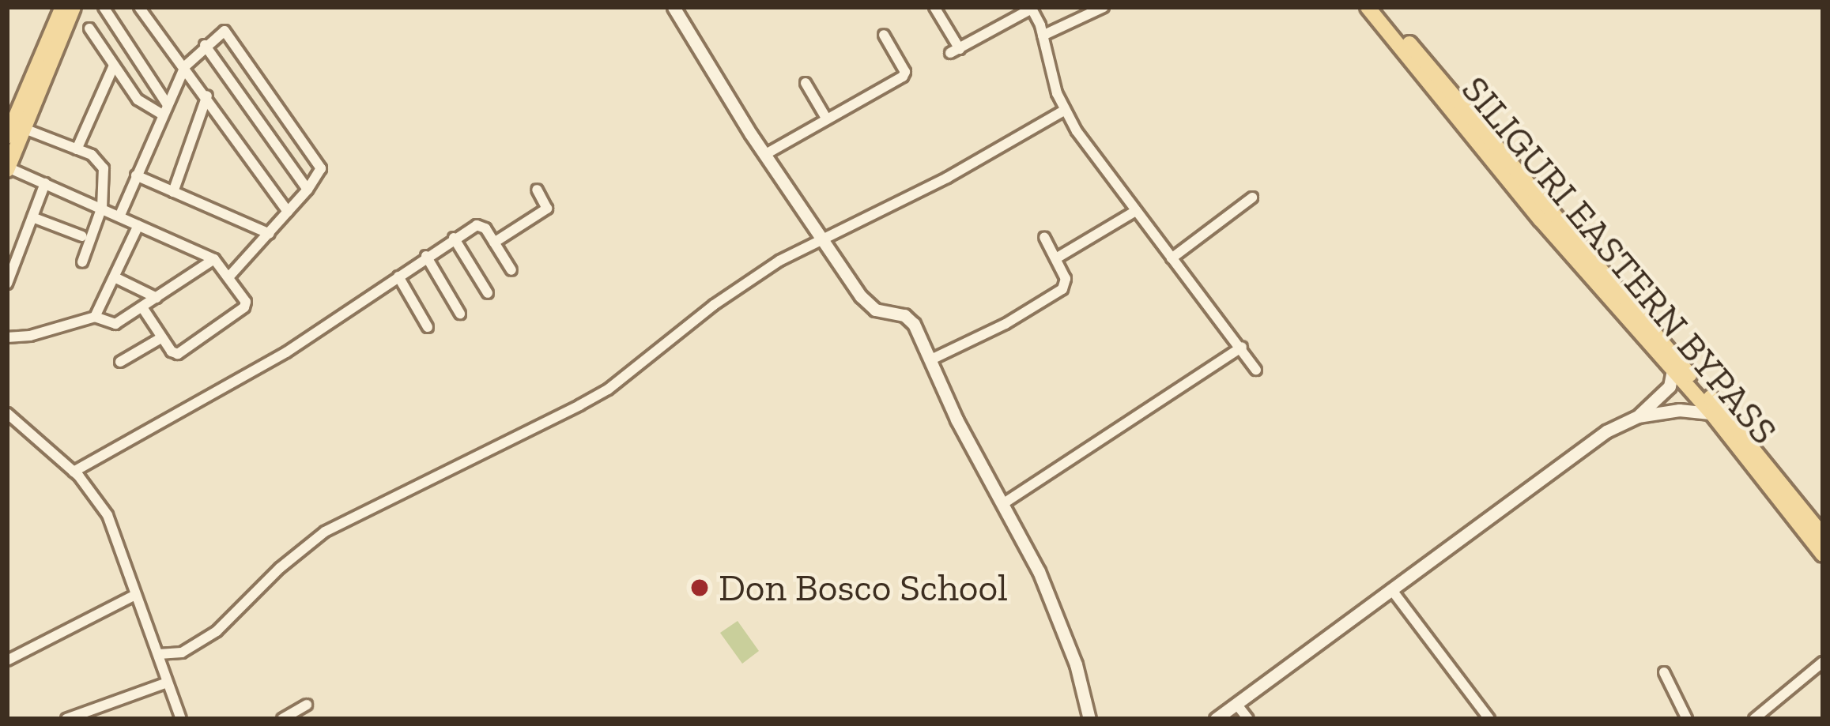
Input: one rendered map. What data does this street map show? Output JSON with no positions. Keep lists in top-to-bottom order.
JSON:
{
  "streets": {
    "main road": ["SILIGURI EASTERN BYPASS"]
  },
  "places": ["Don Bosco School"]
}
